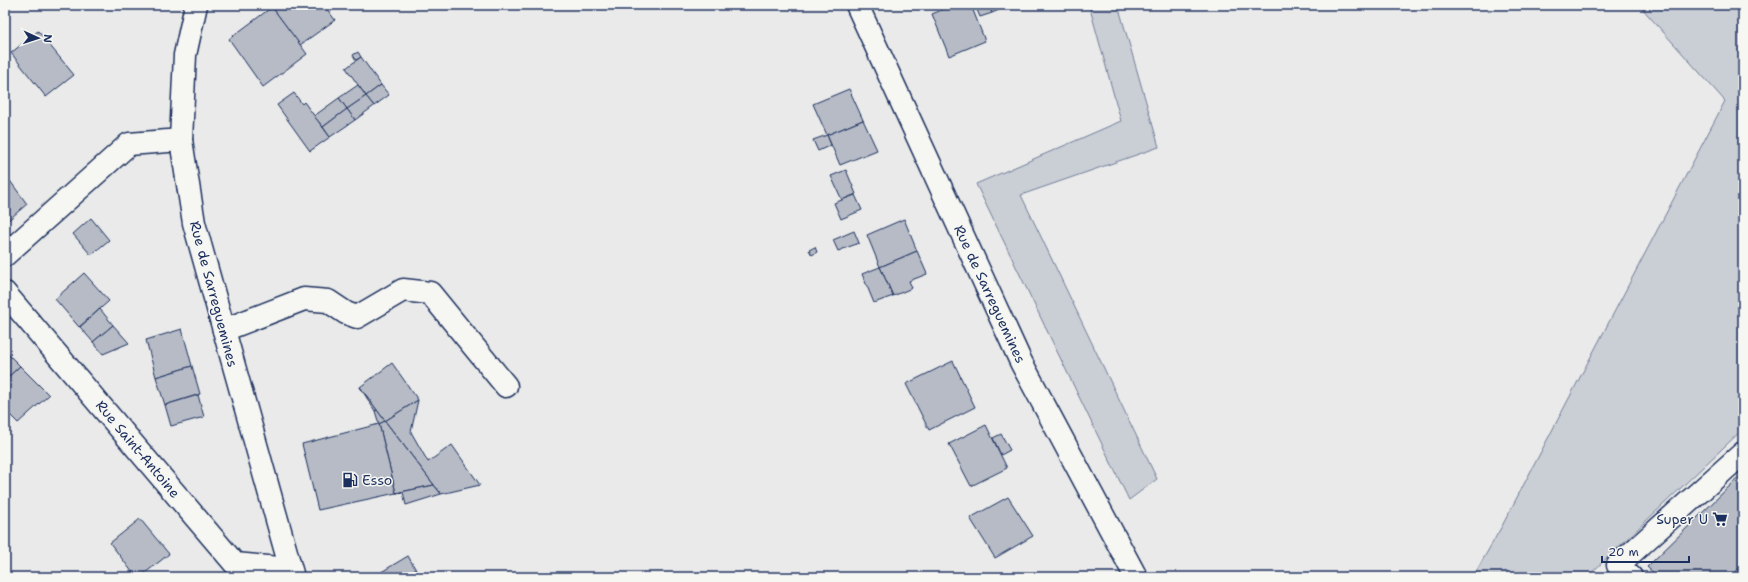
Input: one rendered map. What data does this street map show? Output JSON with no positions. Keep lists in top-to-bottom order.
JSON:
{
  "streets": {
    "main road": ["Rue de Sarreguemines", "Rue Saint-Antoine"]
  },
  "crossings": [
    ["Rue de Sarreguemines", "Rue Saint-Antoine"]
  ],
  "places": {
    "fuel station": ["Esso"],
    "supermarket": ["Super U"]
  },
  "scale_bar": "20 m",
  "north": "right"
}
